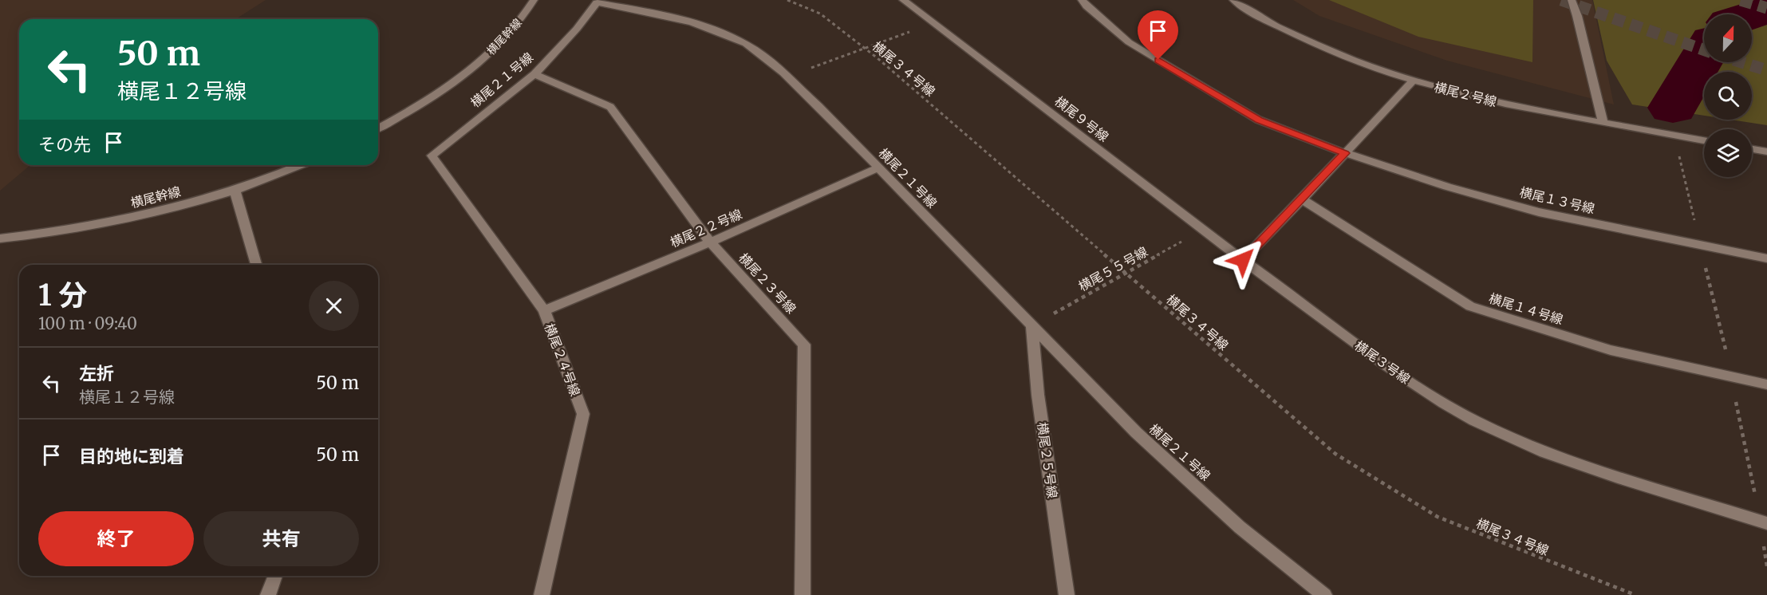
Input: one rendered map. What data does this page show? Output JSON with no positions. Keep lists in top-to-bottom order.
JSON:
{
  "streets": {
    "street": [
      "横尾幹線",
      "横尾２１号線",
      "横尾２号線",
      "横尾９号線",
      "横尾１３号線",
      "横尾２２号線",
      "横尾２３号線",
      "横尾１４号線",
      "横尾２４号線",
      "横尾３号線",
      "横尾２５号線"
    ],
    "path": ["横尾３４号線", "横尾５５号線"]
  },
  "crossings": [
    ["横尾３４号線", "横尾５５号線"],
    ["横尾２１号線", "横尾２２号線"],
    ["横尾２１号線", "横尾５５号線"],
    ["横尾２１号線", "横尾２３号線"],
    ["横尾２１号線", "横尾２４号線"],
    ["横尾２１号線", "横尾２５号線"],
    ["横尾９号線", "横尾５５号線"],
    ["横尾９号線", "横尾３号線"],
    ["横尾２２号線", "横尾２３号線"],
    ["横尾２２号線", "横尾２４号線"],
    ["横尾５５号線", "横尾２５号線"]
  ],
  "north": "top",
  "page": {
    "turn": ["50 m", "横尾１２号線"],
    "then": "その先",
    "heading": ["1 分", "100 m · 09:40"],
    "list": [
      {
        "name": "左折",
        "note": "横尾１２号線",
        "value": "50 m"
      },
      {
        "name": "目的地に到着",
        "value": "50 m"
      }
    ],
    "buttons": ["終了", "共有"]
  }
}
